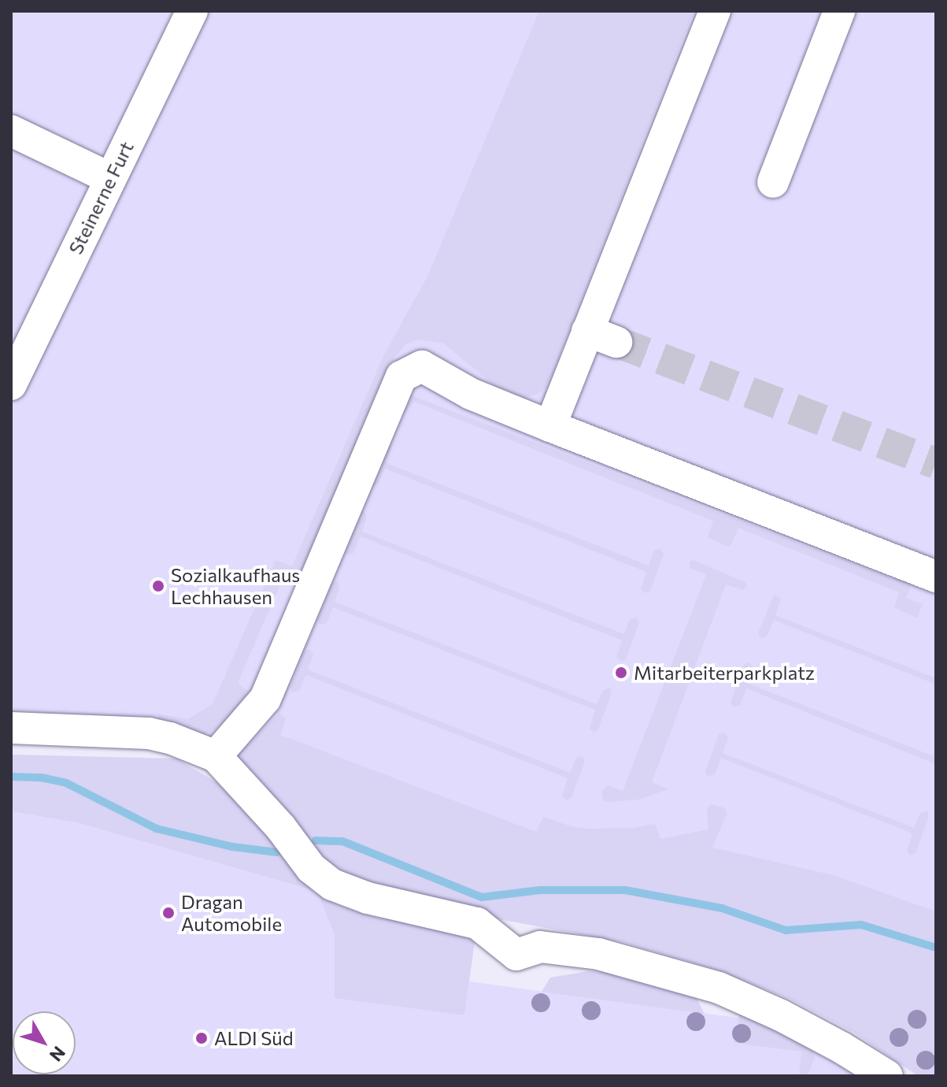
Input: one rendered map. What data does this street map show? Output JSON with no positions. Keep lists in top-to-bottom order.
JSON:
{
  "streets": {
    "street": ["Steinerne Furt"]
  },
  "places": [
    "Sozialkaufhaus Lechhausen",
    "Mitarbeiterparkplatz",
    "Dragan Automobile",
    "ALDI Süd"
  ],
  "north": "bottom right"
}
